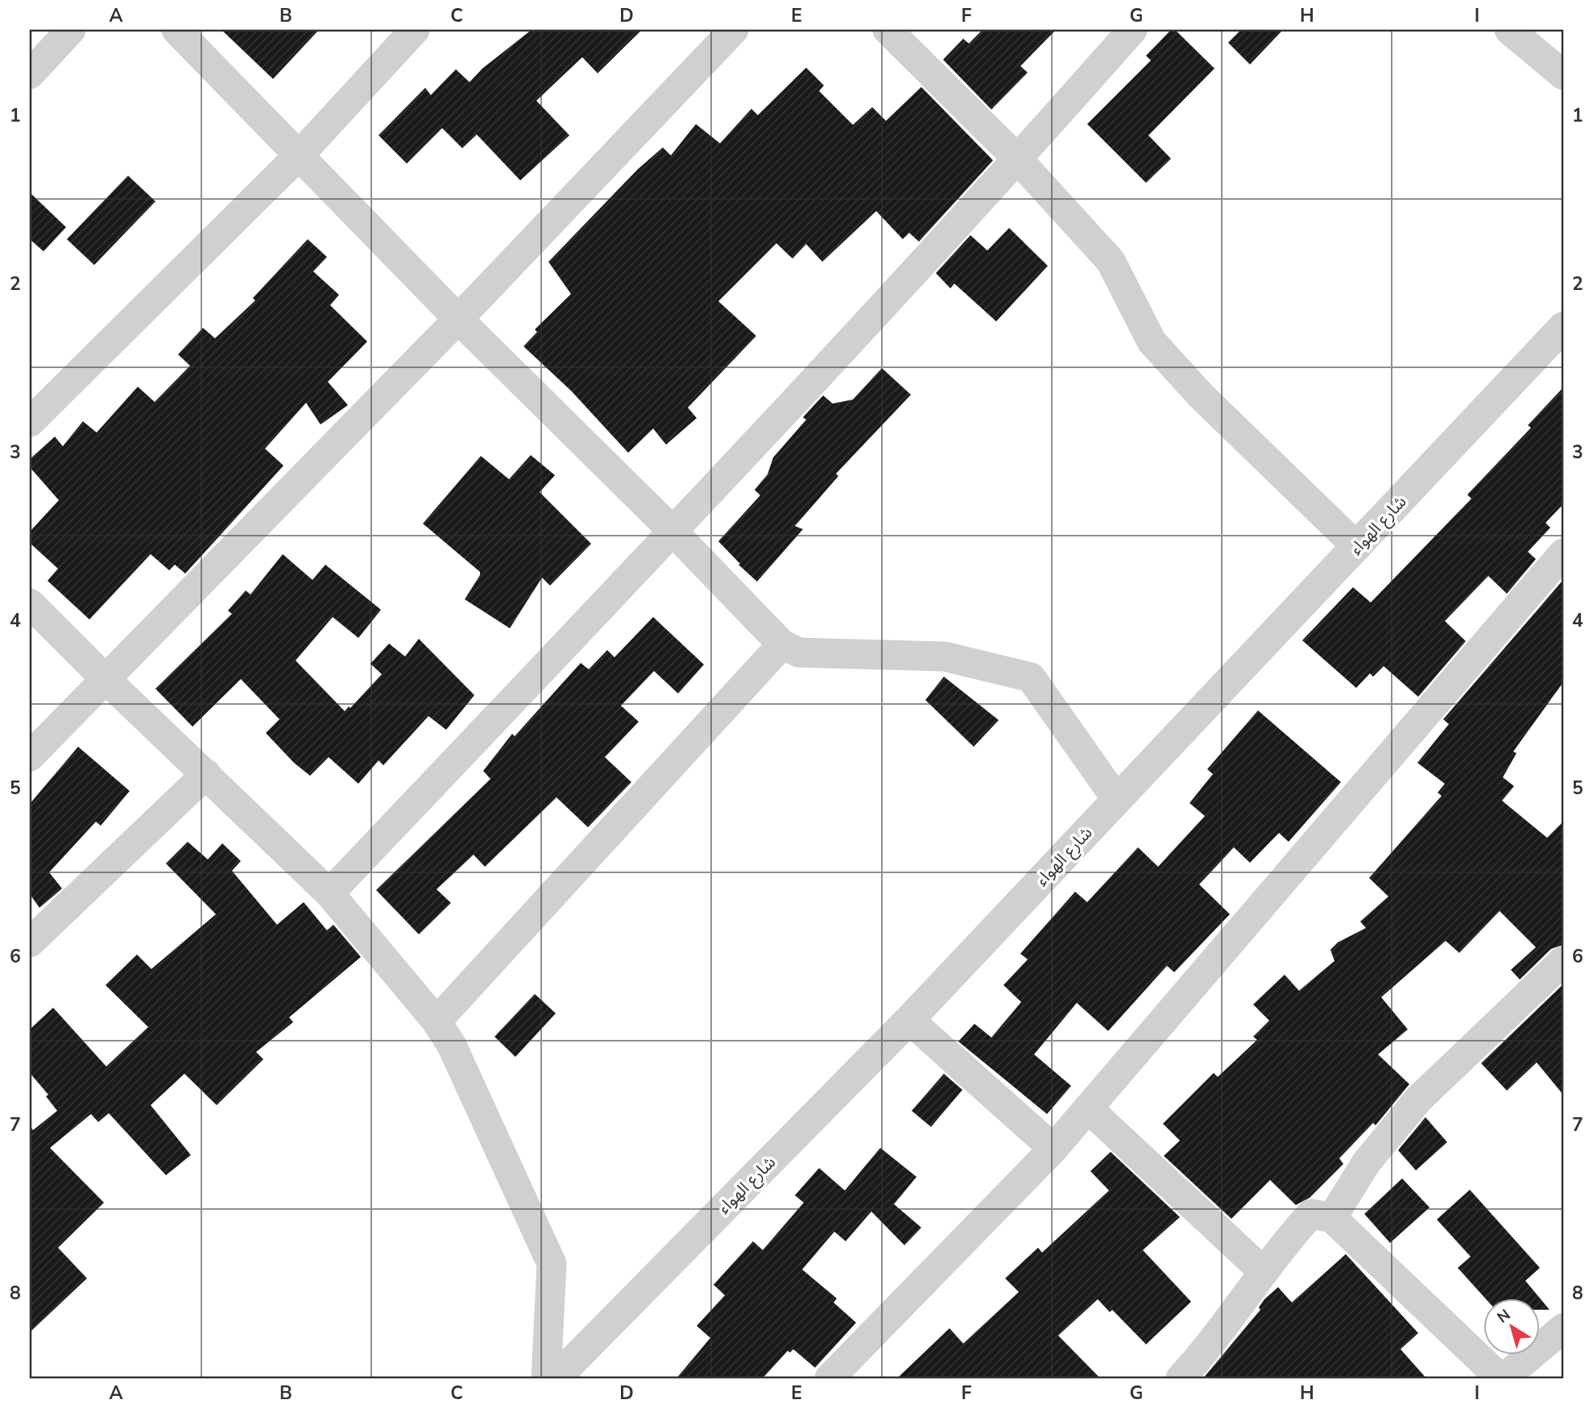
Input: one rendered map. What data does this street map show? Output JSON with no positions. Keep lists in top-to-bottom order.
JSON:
{
  "streets": {
    "street": ["شارع الهواء"]
  },
  "north": "top left",
  "grid": {
    "columns": [
      "A",
      "B",
      "C",
      "D",
      "E",
      "F",
      "G",
      "H",
      "I"
    ],
    "rows": [
      "1",
      "2",
      "3",
      "4",
      "5",
      "6",
      "7",
      "8"
    ]
  }
}
